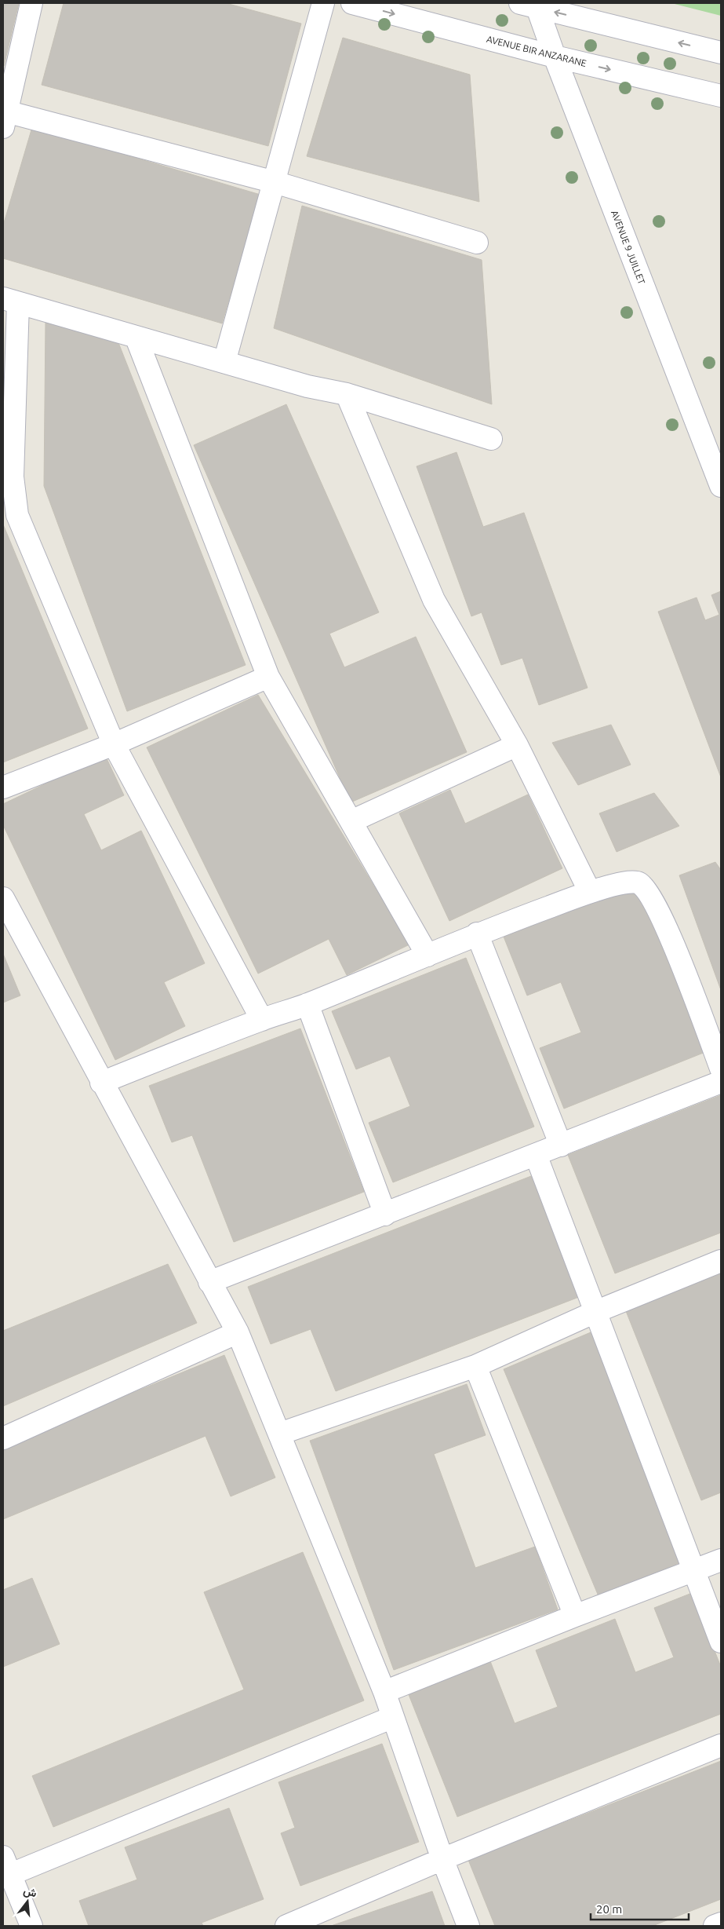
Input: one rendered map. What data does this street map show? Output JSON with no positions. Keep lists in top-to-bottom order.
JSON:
{
  "streets": {
    "street": ["AVENUE BIR ANZARANE", "AVENUE 9 JUILLET"]
  },
  "crossings": [
    ["AVENUE BIR ANZARANE", "AVENUE 9 JUILLET"]
  ],
  "scale_bar": "20 m",
  "north": "top"
}
